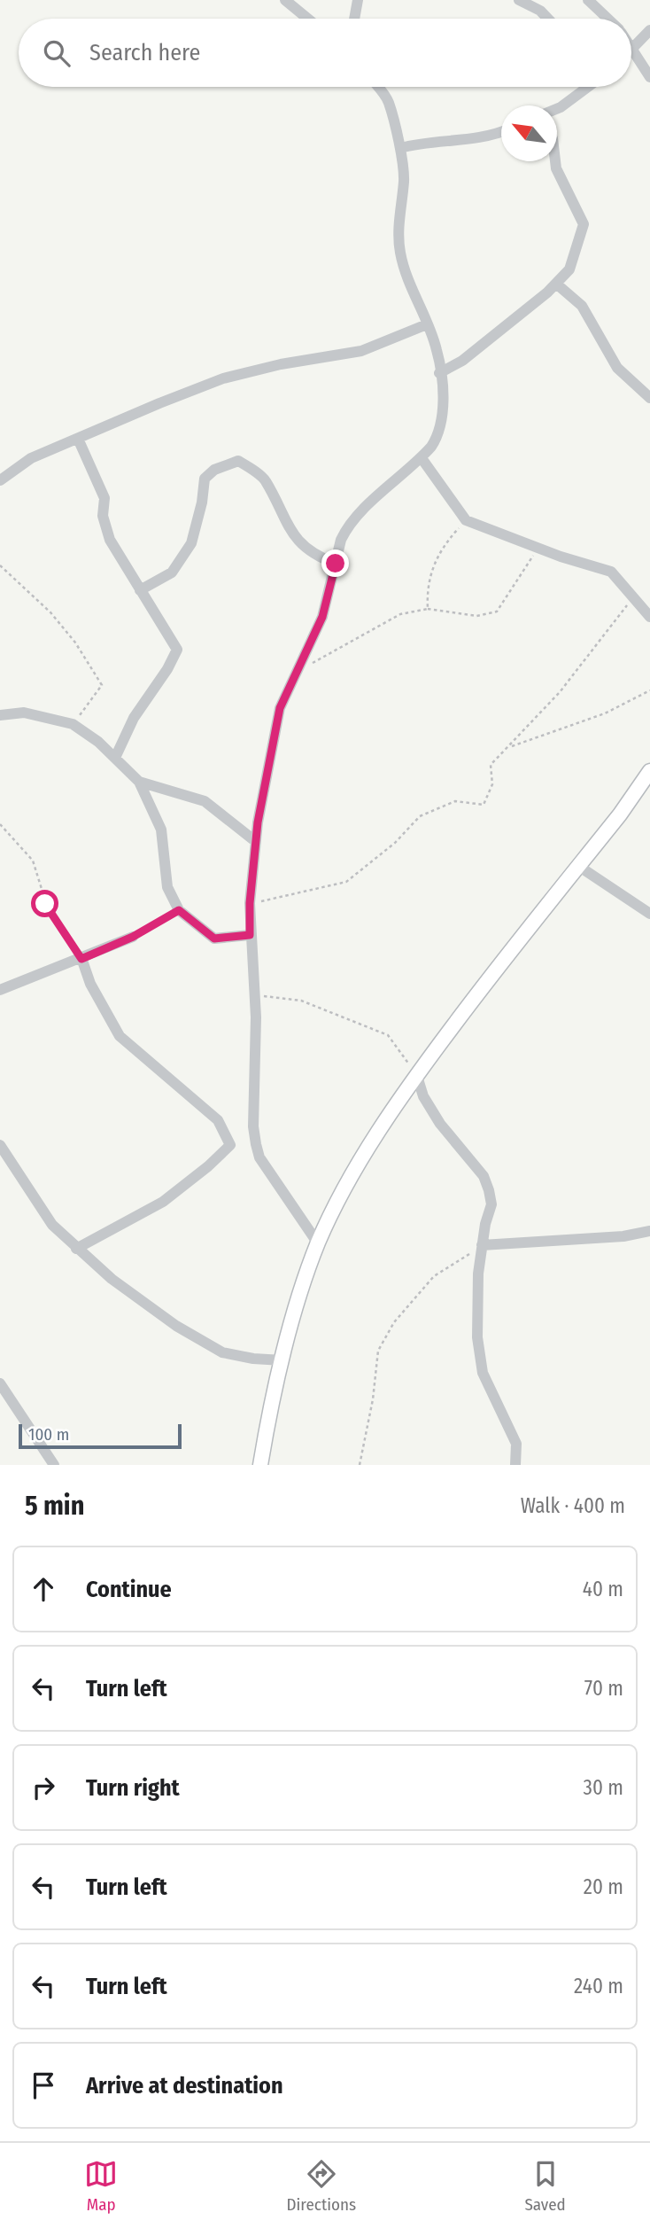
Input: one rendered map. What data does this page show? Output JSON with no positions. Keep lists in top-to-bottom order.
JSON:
{
  "scale_bar": "100 m",
  "north": "top left",
  "page": {
    "search": "Search here",
    "scale": "100 m",
    "heading": ["5 min", "Walk · 400 m"],
    "list": [
      ["Continue", "40 m"],
      ["Turn left", "70 m"],
      ["Turn right", "30 m"],
      ["Turn left", "20 m"],
      ["Turn left", "240 m"],
      "Arrive at destination"
    ],
    "nav": ["Map", "Directions", "Saved"]
  }
}
